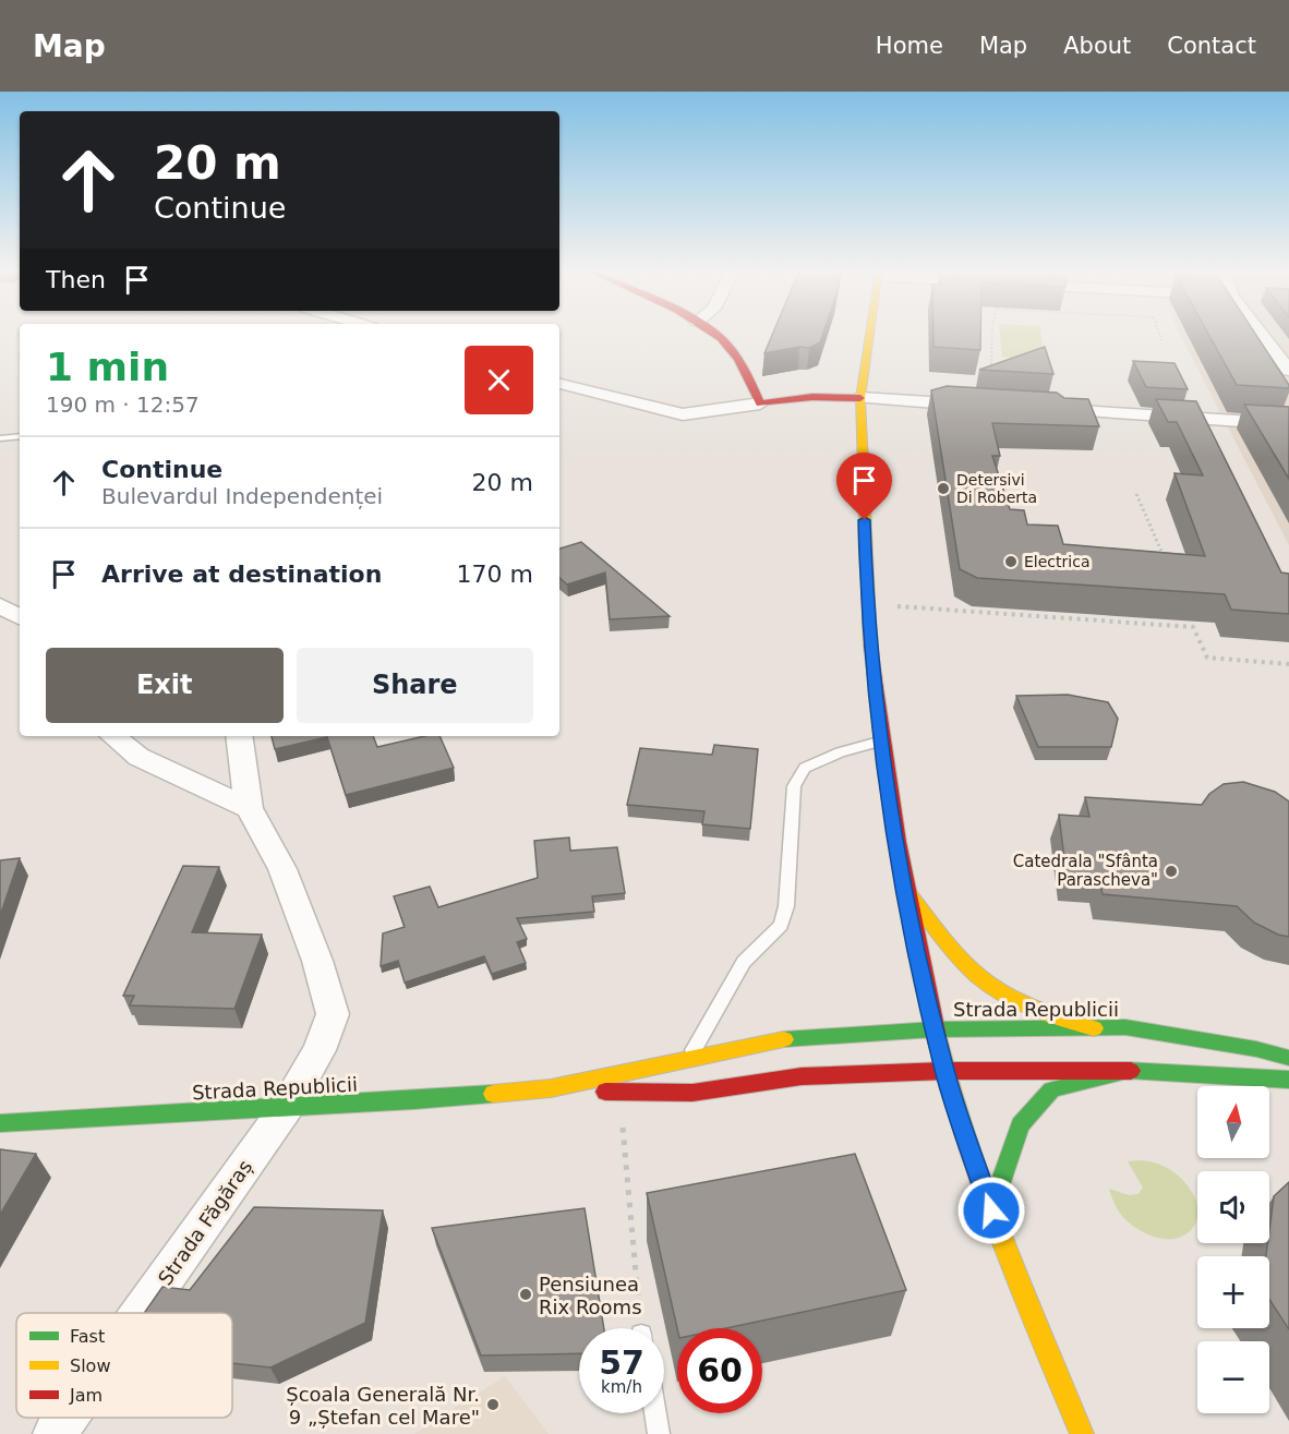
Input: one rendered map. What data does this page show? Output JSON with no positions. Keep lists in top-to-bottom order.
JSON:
{
  "streets": {
    "main road": ["Strada Republicii"],
    "street": ["Strada Făgăraș"]
  },
  "crossings": [
    ["Strada Republicii", "Strada Făgăraș"]
  ],
  "places": [
    "Detersivi Di Roberta",
    "Electrica",
    "Catedrala \"Sfânta Parascheva\"",
    "Pensiunea Rix Rooms",
    "Școala Generală Nr. 9 „Ștefan cel Mare\""
  ],
  "legend": ["Fast", "Slow", "Jam"],
  "north": "top",
  "page": {
    "header": "Map",
    "nav": [
      "Home",
      "Map",
      "About",
      "Contact"
    ],
    "turn": ["20 m", "Continue"],
    "then": "Then",
    "heading": ["1 min", "190 m · 12:57"],
    "list": [
      {
        "name": "Continue",
        "note": "Bulevardul Independenței",
        "value": "20 m"
      },
      {
        "name": "Arrive at destination",
        "value": "170 m"
      }
    ],
    "buttons": ["Exit", "Share"],
    "map_buttons": ["+", "−"],
    "speed": "57 km/h",
    "limit": "60"
  }
}
